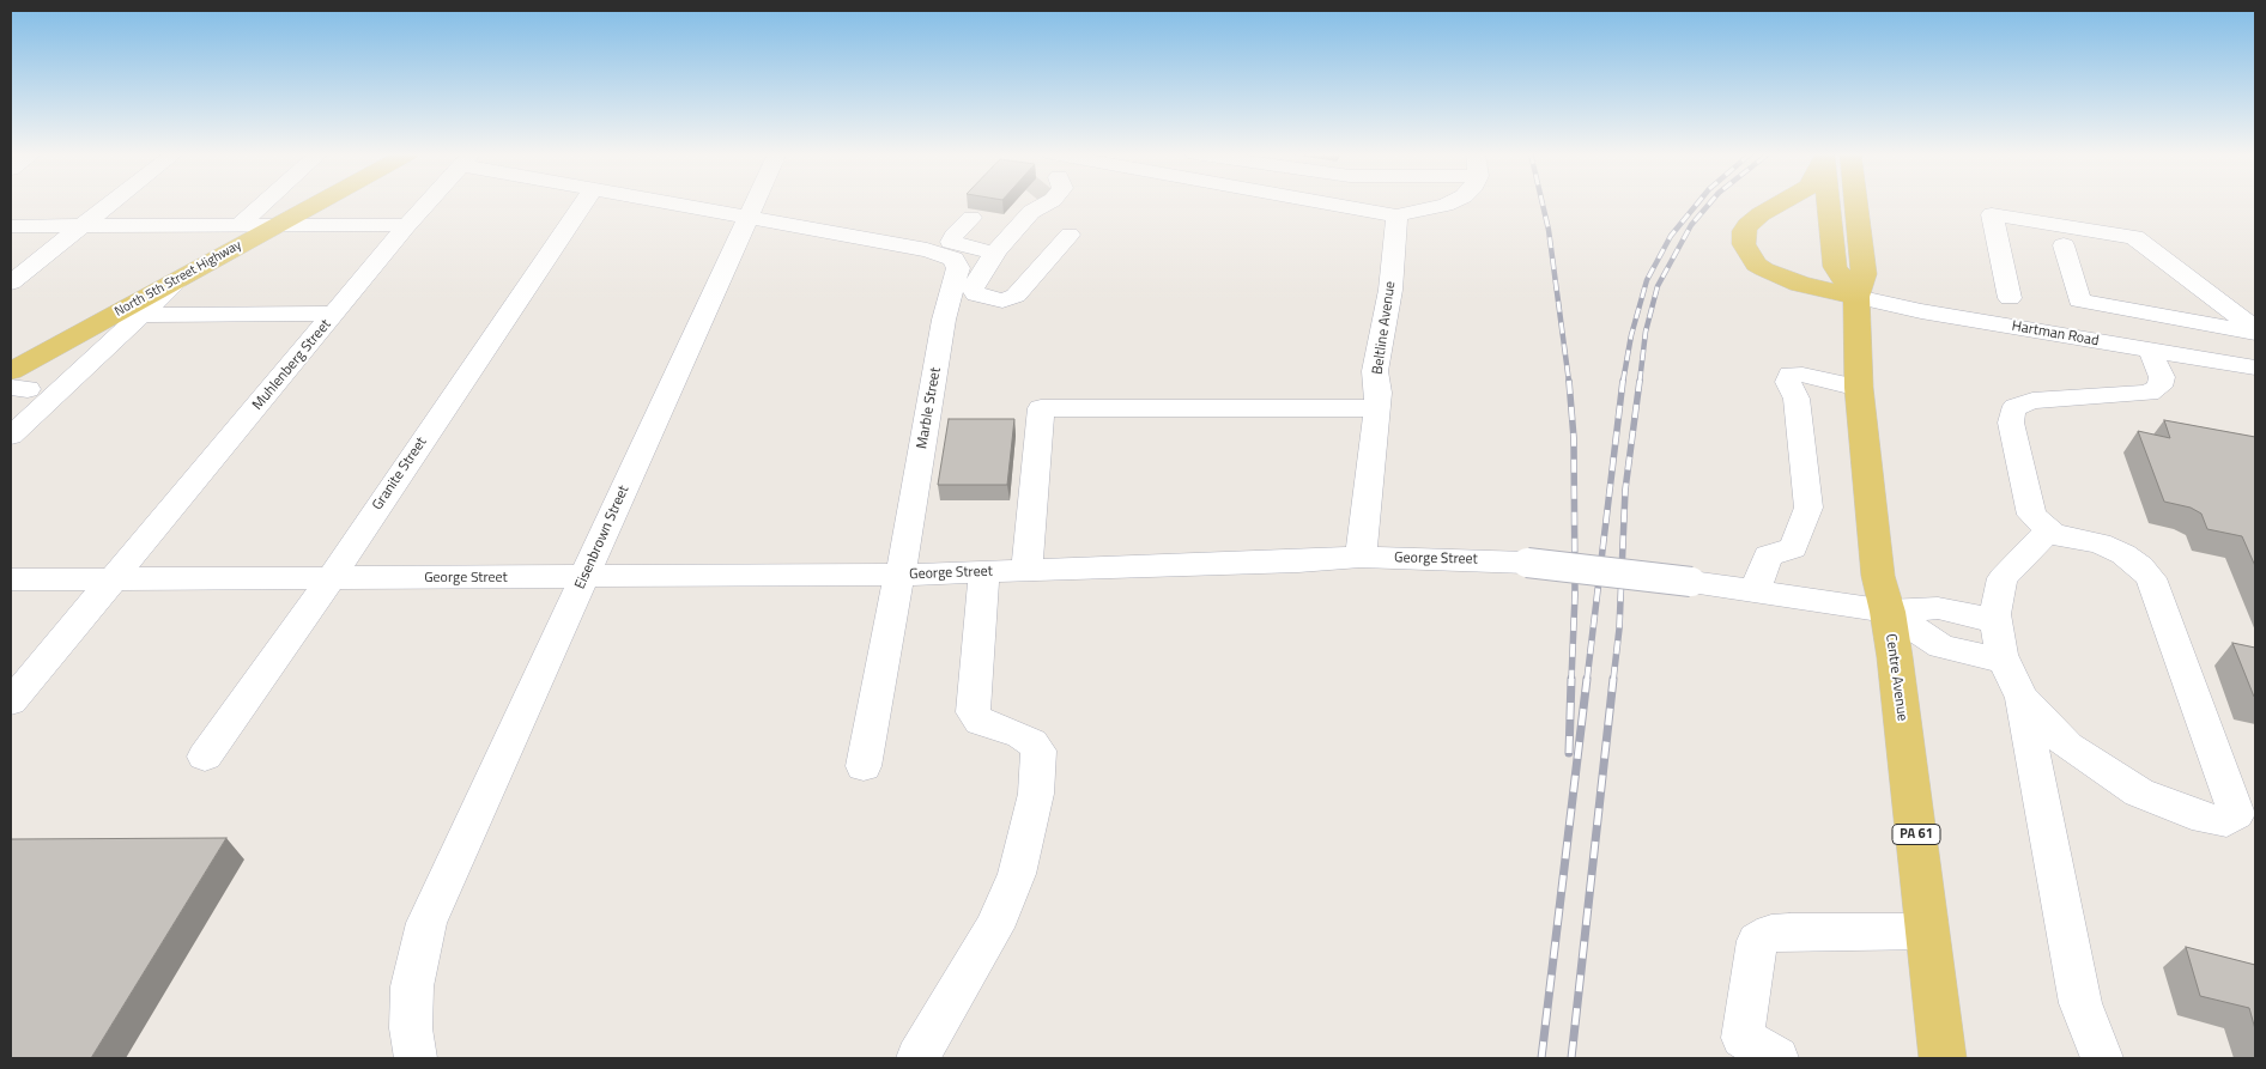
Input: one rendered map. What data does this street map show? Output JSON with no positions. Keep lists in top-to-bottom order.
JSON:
{
  "streets": {
    "main road": ["North 5th Street Highway", "Centre Avenue", "PA 61"],
    "street": [
      "Beltline Avenue",
      "Hartman Road",
      "Muhlenberg Street",
      "Marble Street",
      "Granite Street",
      "Eisenbrown Street",
      "George Street"
    ]
  },
  "crossings": [
    ["Beltline Avenue", "George Street"],
    ["Hartman Road", "Centre Avenue"],
    ["Muhlenberg Street", "George Street"],
    ["Marble Street", "Eisenbrown Street"],
    ["Marble Street", "George Street"],
    ["Granite Street", "George Street"],
    ["Eisenbrown Street", "George Street"],
    ["George Street", "Centre Avenue"]
  ]
}
